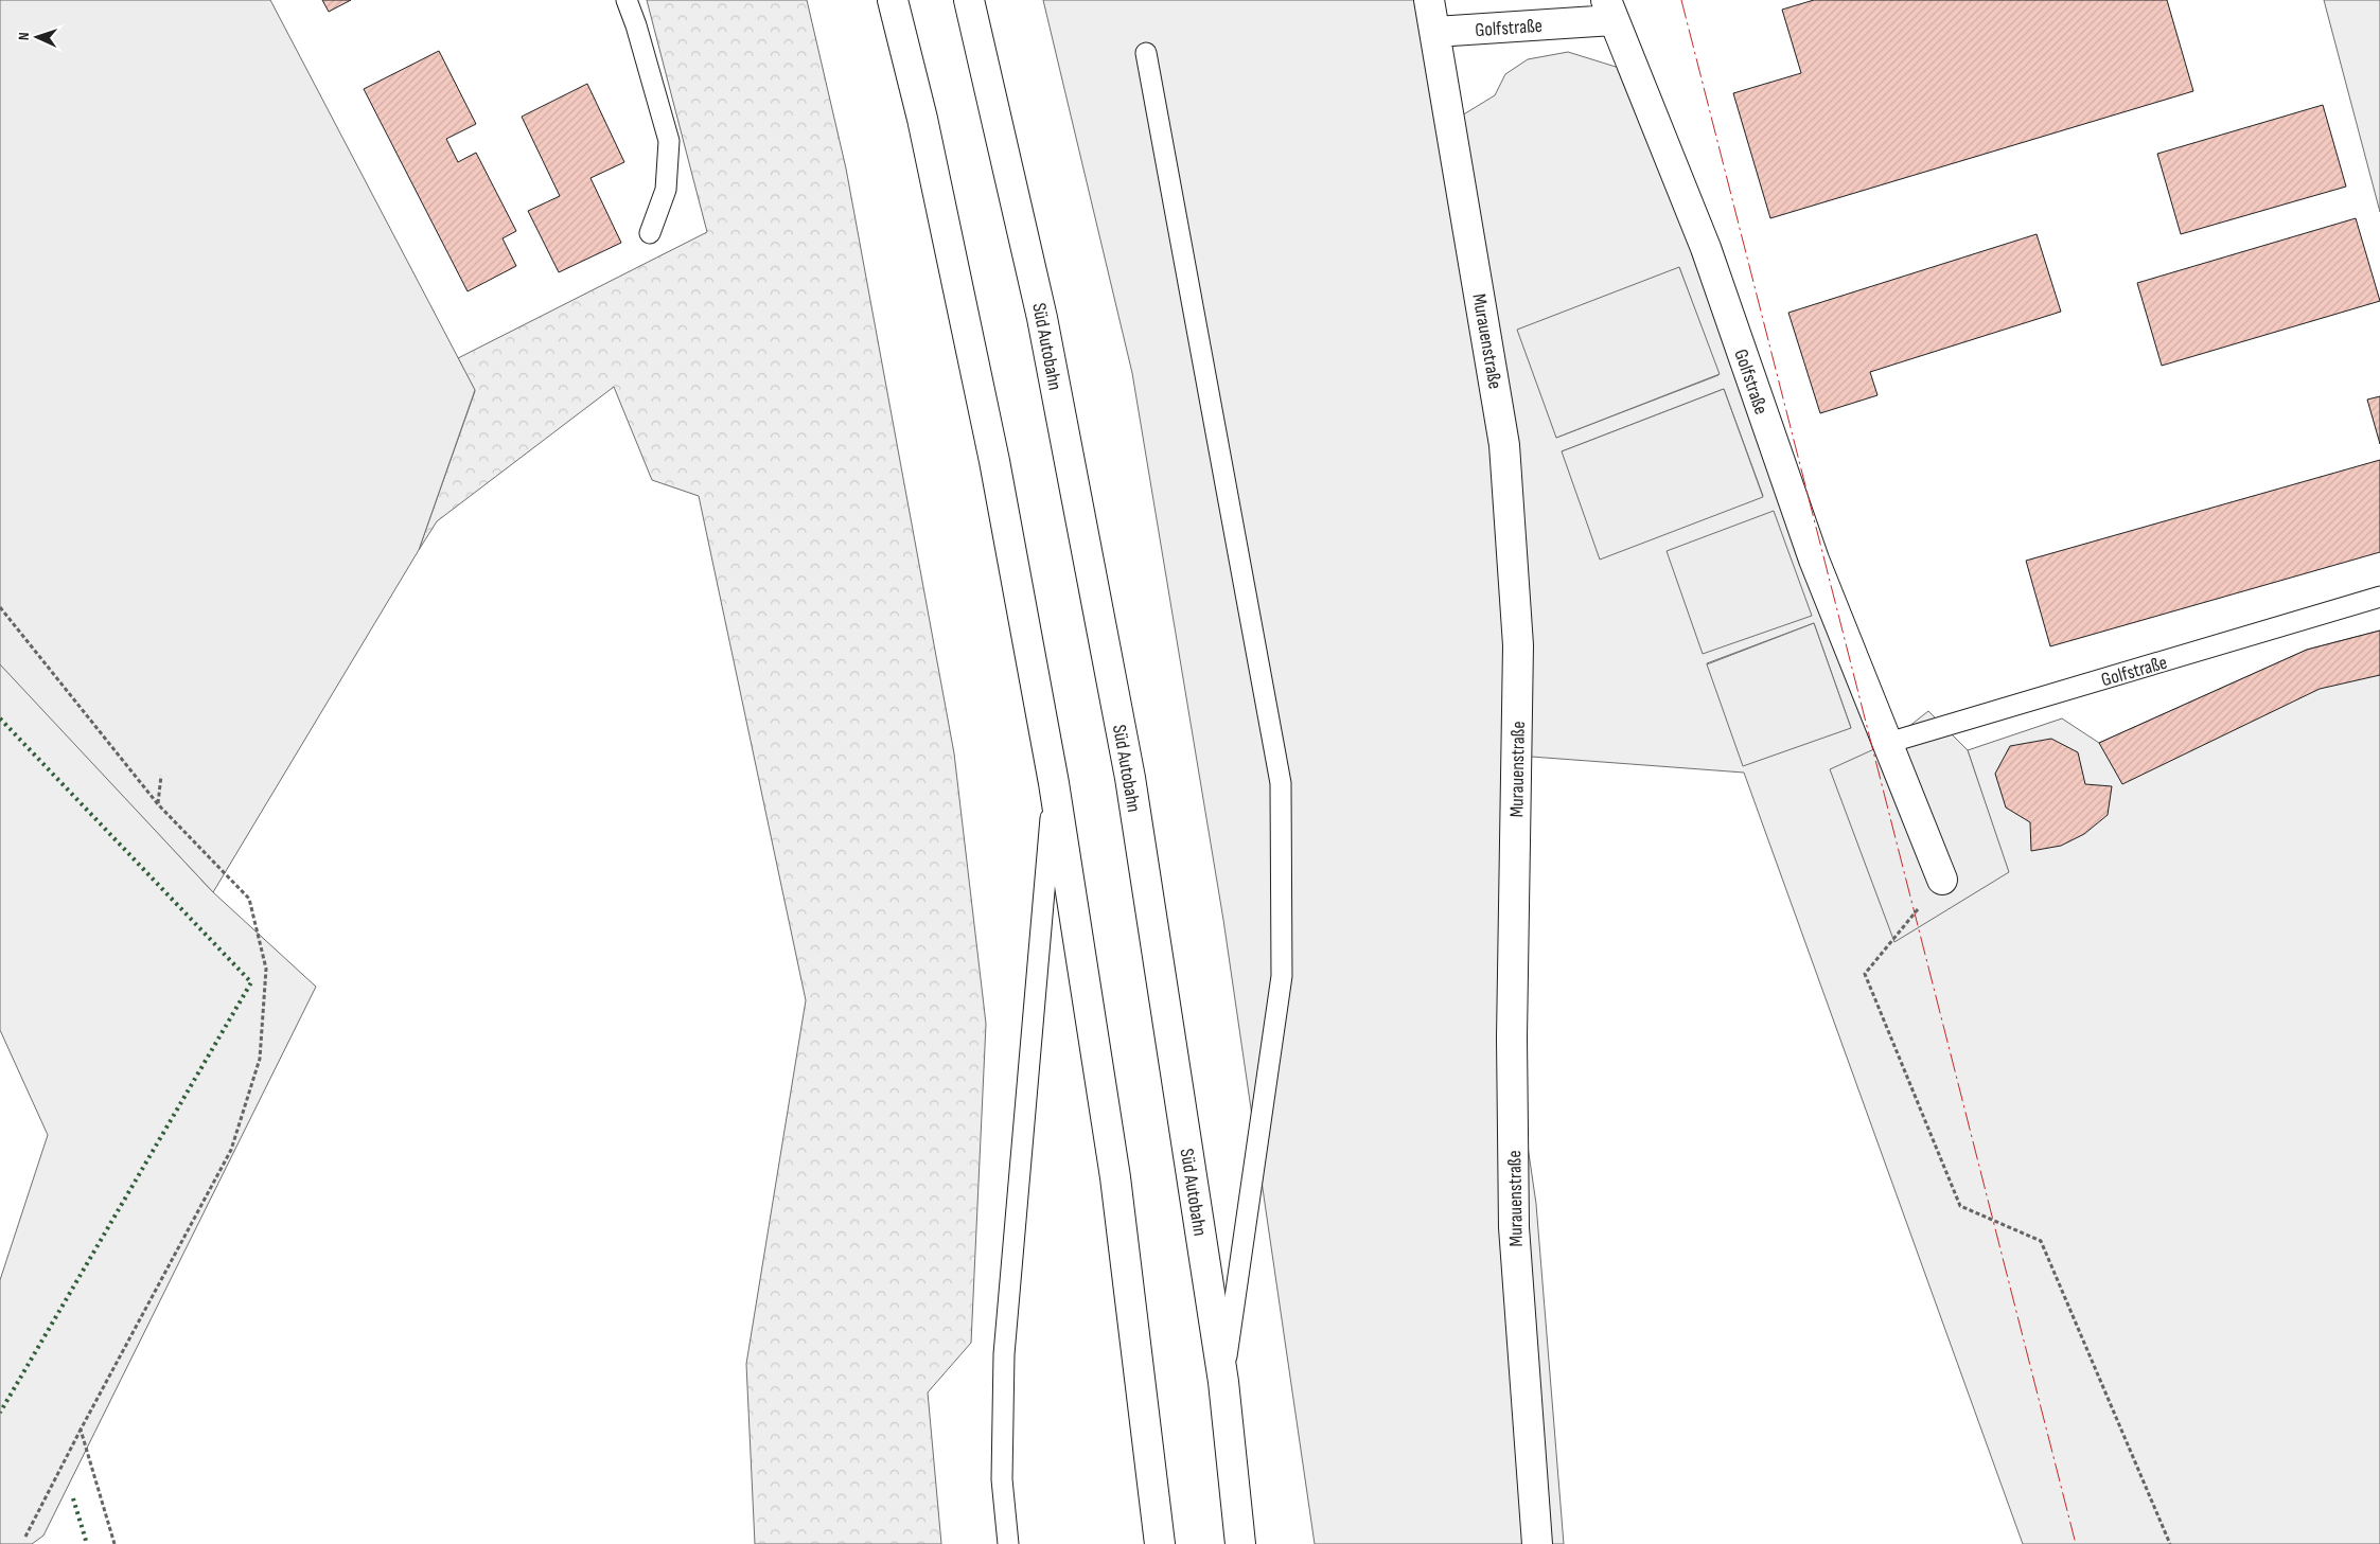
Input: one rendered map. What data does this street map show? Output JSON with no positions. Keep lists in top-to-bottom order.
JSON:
{
  "streets": {
    "main road": ["Golfstraße", "Murauenstraße", "Süd Autobahn"]
  },
  "crossings": [
    ["Golfstraße", "Murauenstraße"]
  ],
  "north": "left"
}
